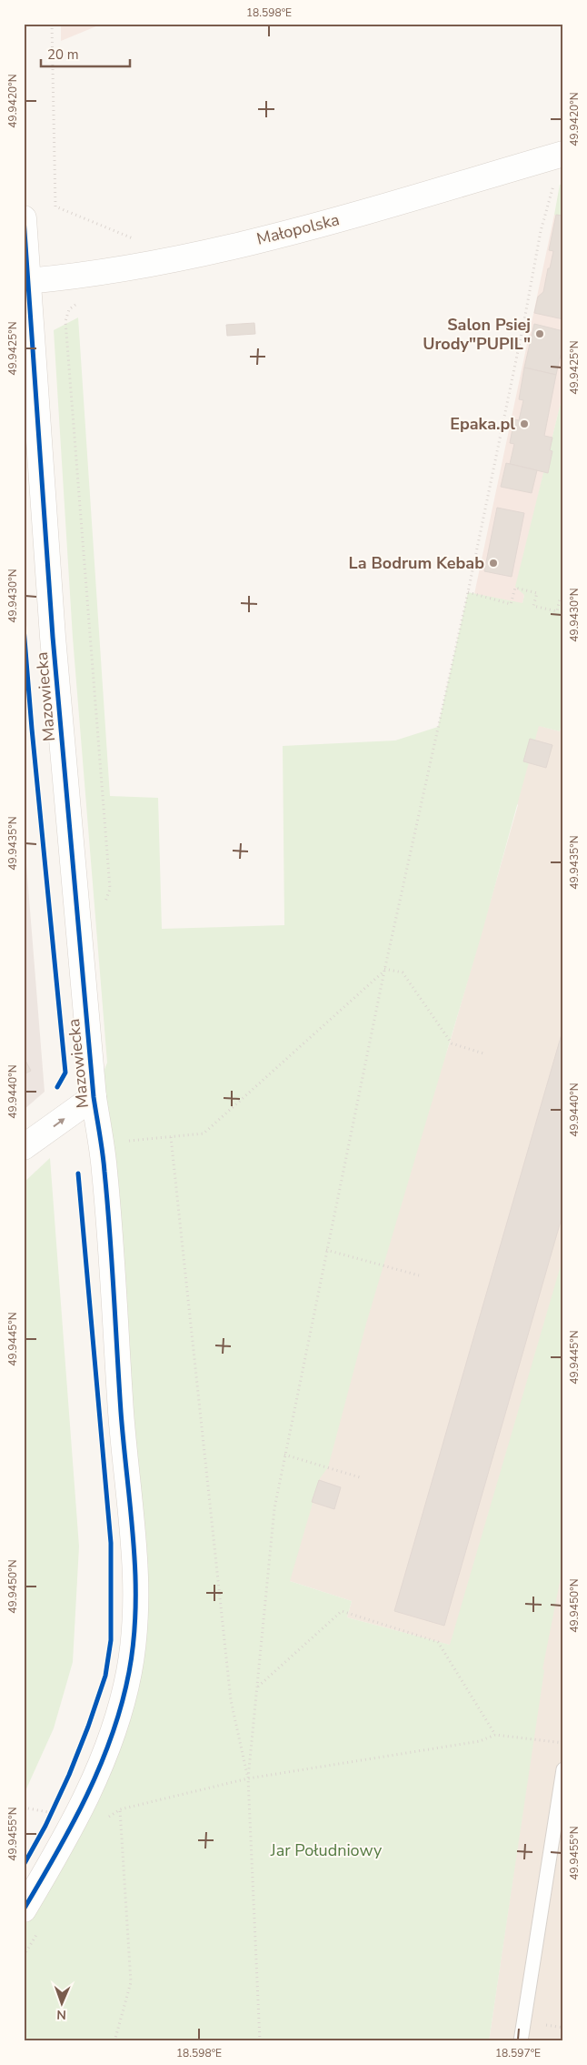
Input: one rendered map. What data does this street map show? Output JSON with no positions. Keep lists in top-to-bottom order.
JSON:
{
  "streets": {
    "street": ["Małopolska", "Mazowiecka"]
  },
  "crossings": [
    ["Małopolska", "Mazowiecka"]
  ],
  "parks": ["Jar Południowy"],
  "places": ["Salon Psiej Urody\"PUPIL\"", "Epaka.pl", "La Bodrum Kebab"],
  "scale_bar": "20 m",
  "north": "bottom",
  "coordinates": [
    "18.598°E",
    "49.9420°N",
    "49.9425°N",
    "49.9430°N",
    "49.9435°N",
    "49.9440°N",
    "49.9445°N",
    "49.9450°N",
    "49.9455°N",
    "18.597°E"
  ]
}
